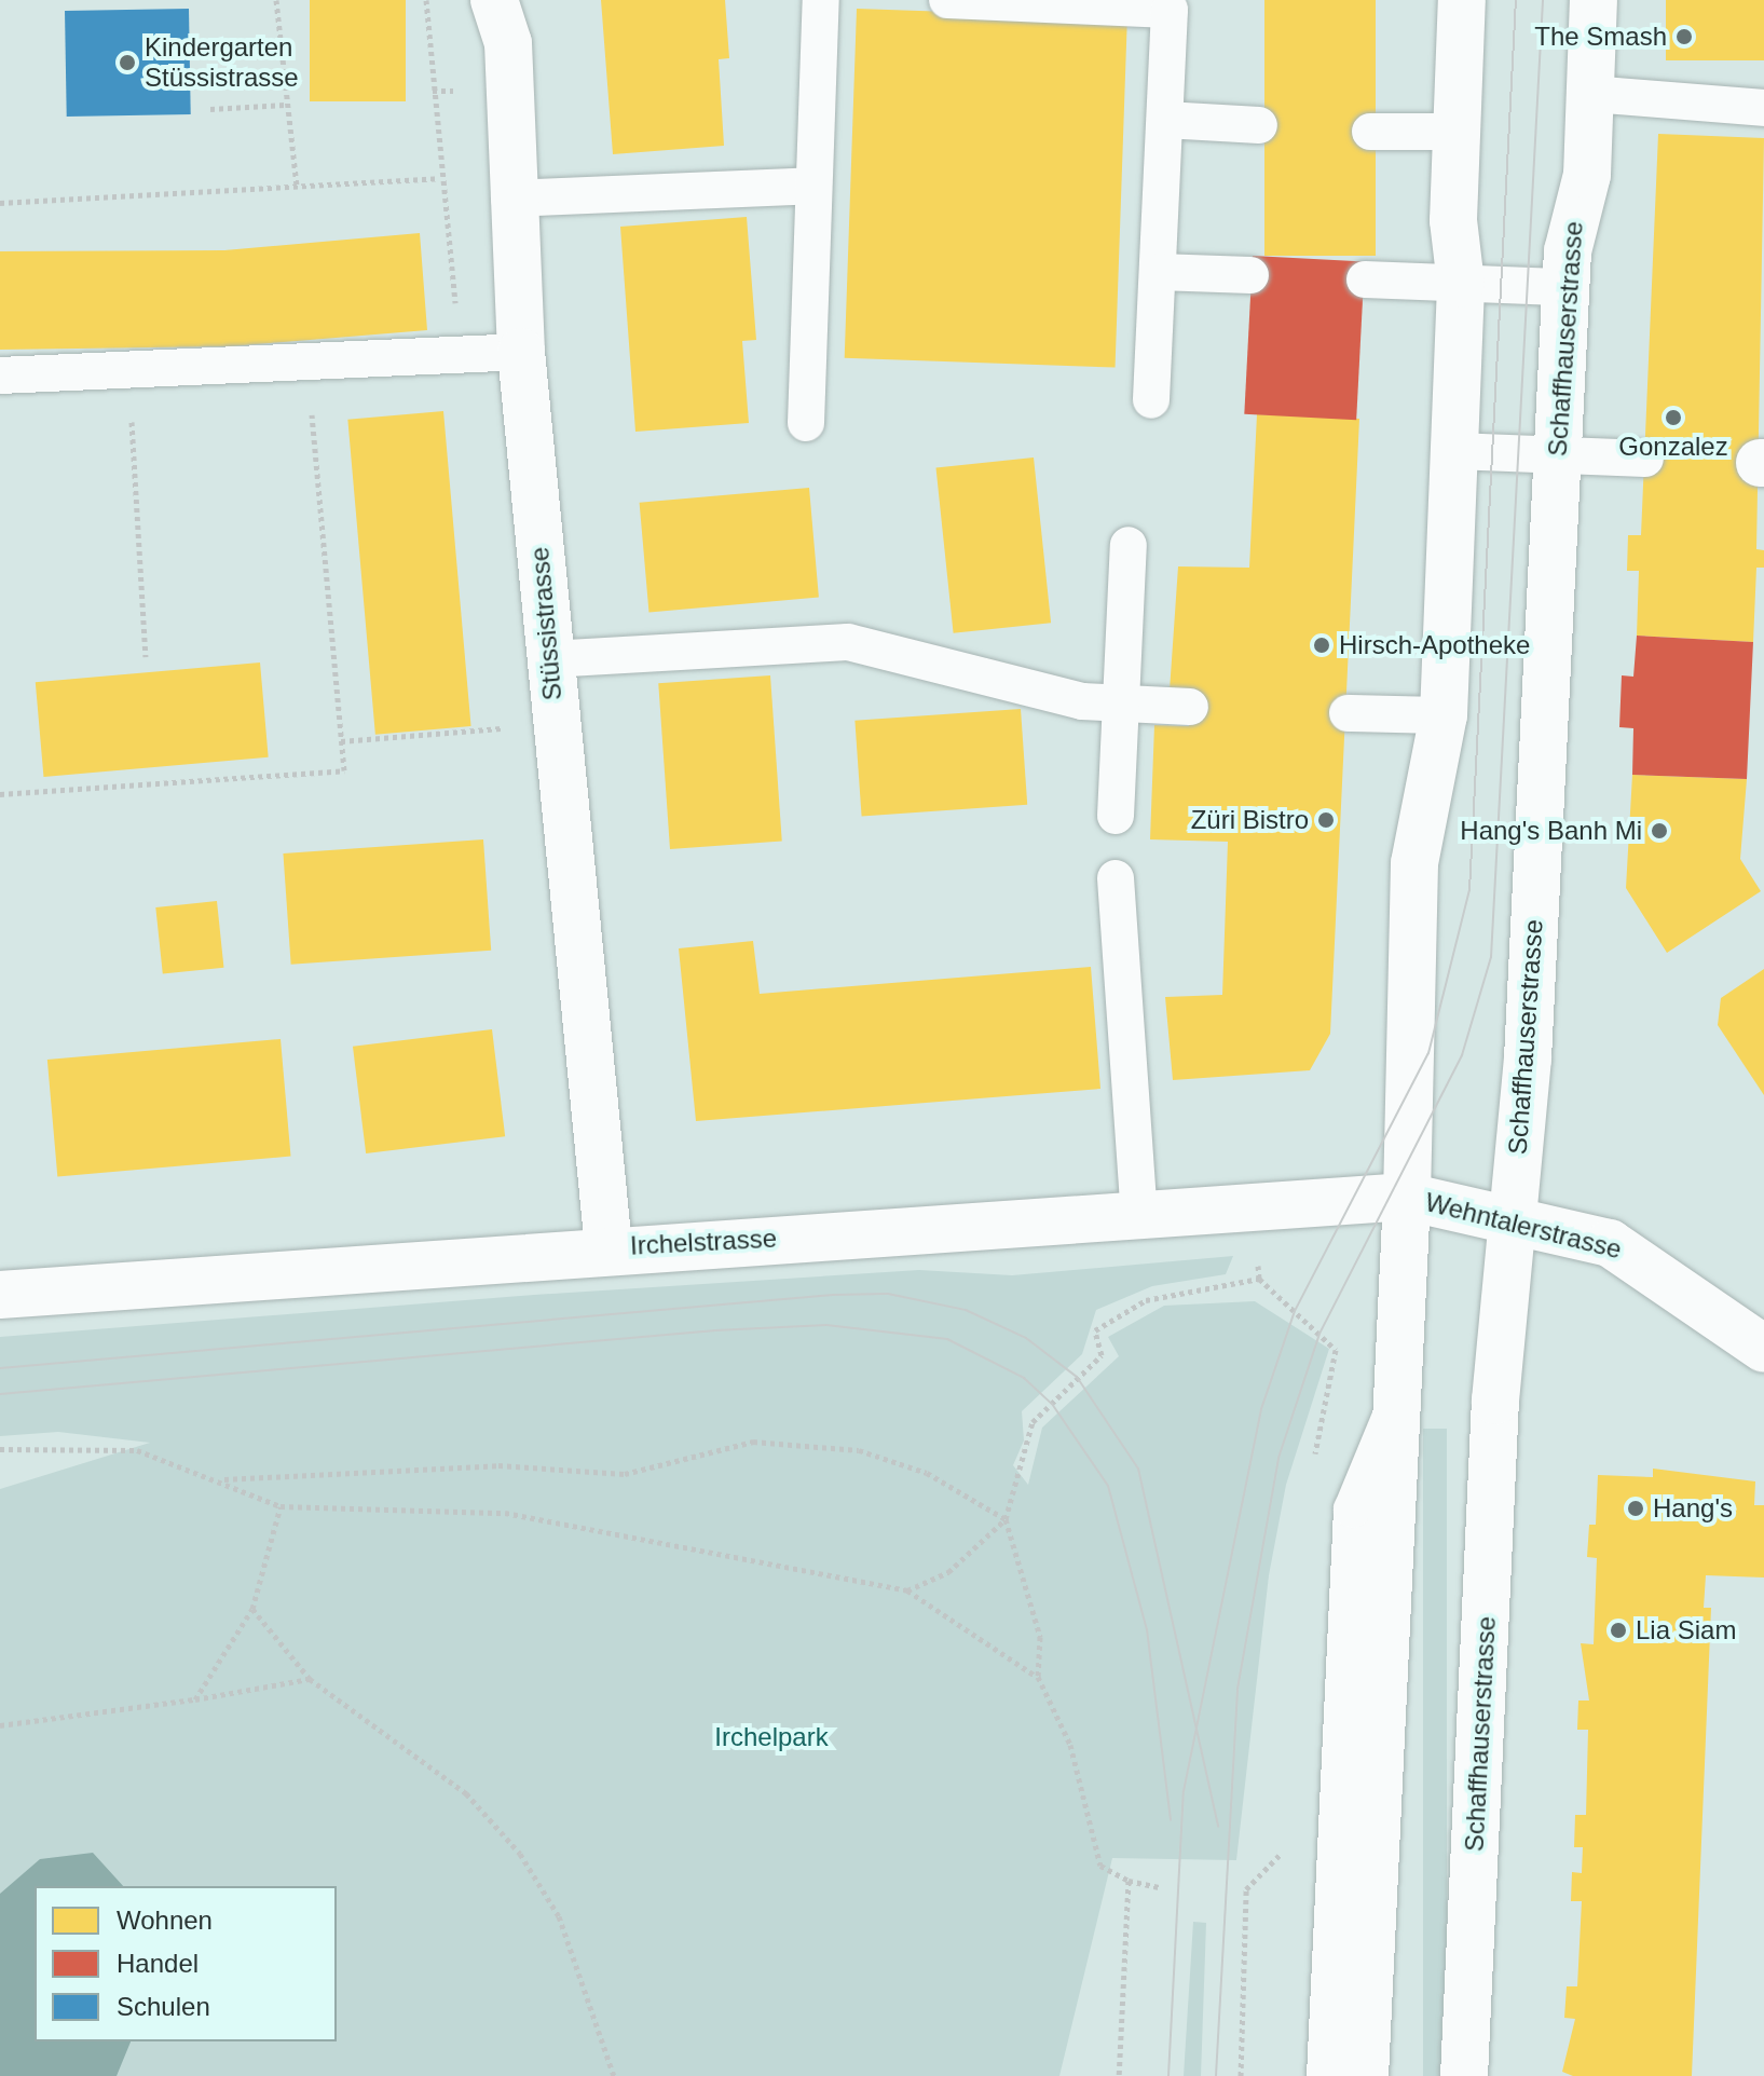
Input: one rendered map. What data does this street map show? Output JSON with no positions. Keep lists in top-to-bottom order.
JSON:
{
  "streets": {
    "street": [
      "Schaffhauserstrasse",
      "Stüssistrasse",
      "Wehntalerstrasse",
      "Irchelstrasse"
    ]
  },
  "crossings": [
    ["Schaffhauserstrasse", "Wehntalerstrasse"],
    ["Stüssistrasse", "Irchelstrasse"],
    ["Wehntalerstrasse", "Irchelstrasse"]
  ],
  "parks": ["Irchelpark"],
  "places": [
    "The Smash",
    "Kindergarten Stüssistrasse",
    "Gonzalez",
    "Hirsch-Apotheke",
    "Züri Bistro",
    "Hang's Banh Mi",
    "Hang's",
    "Lia Siam"
  ],
  "legend": ["Wohnen", "Handel", "Schulen"]
}
